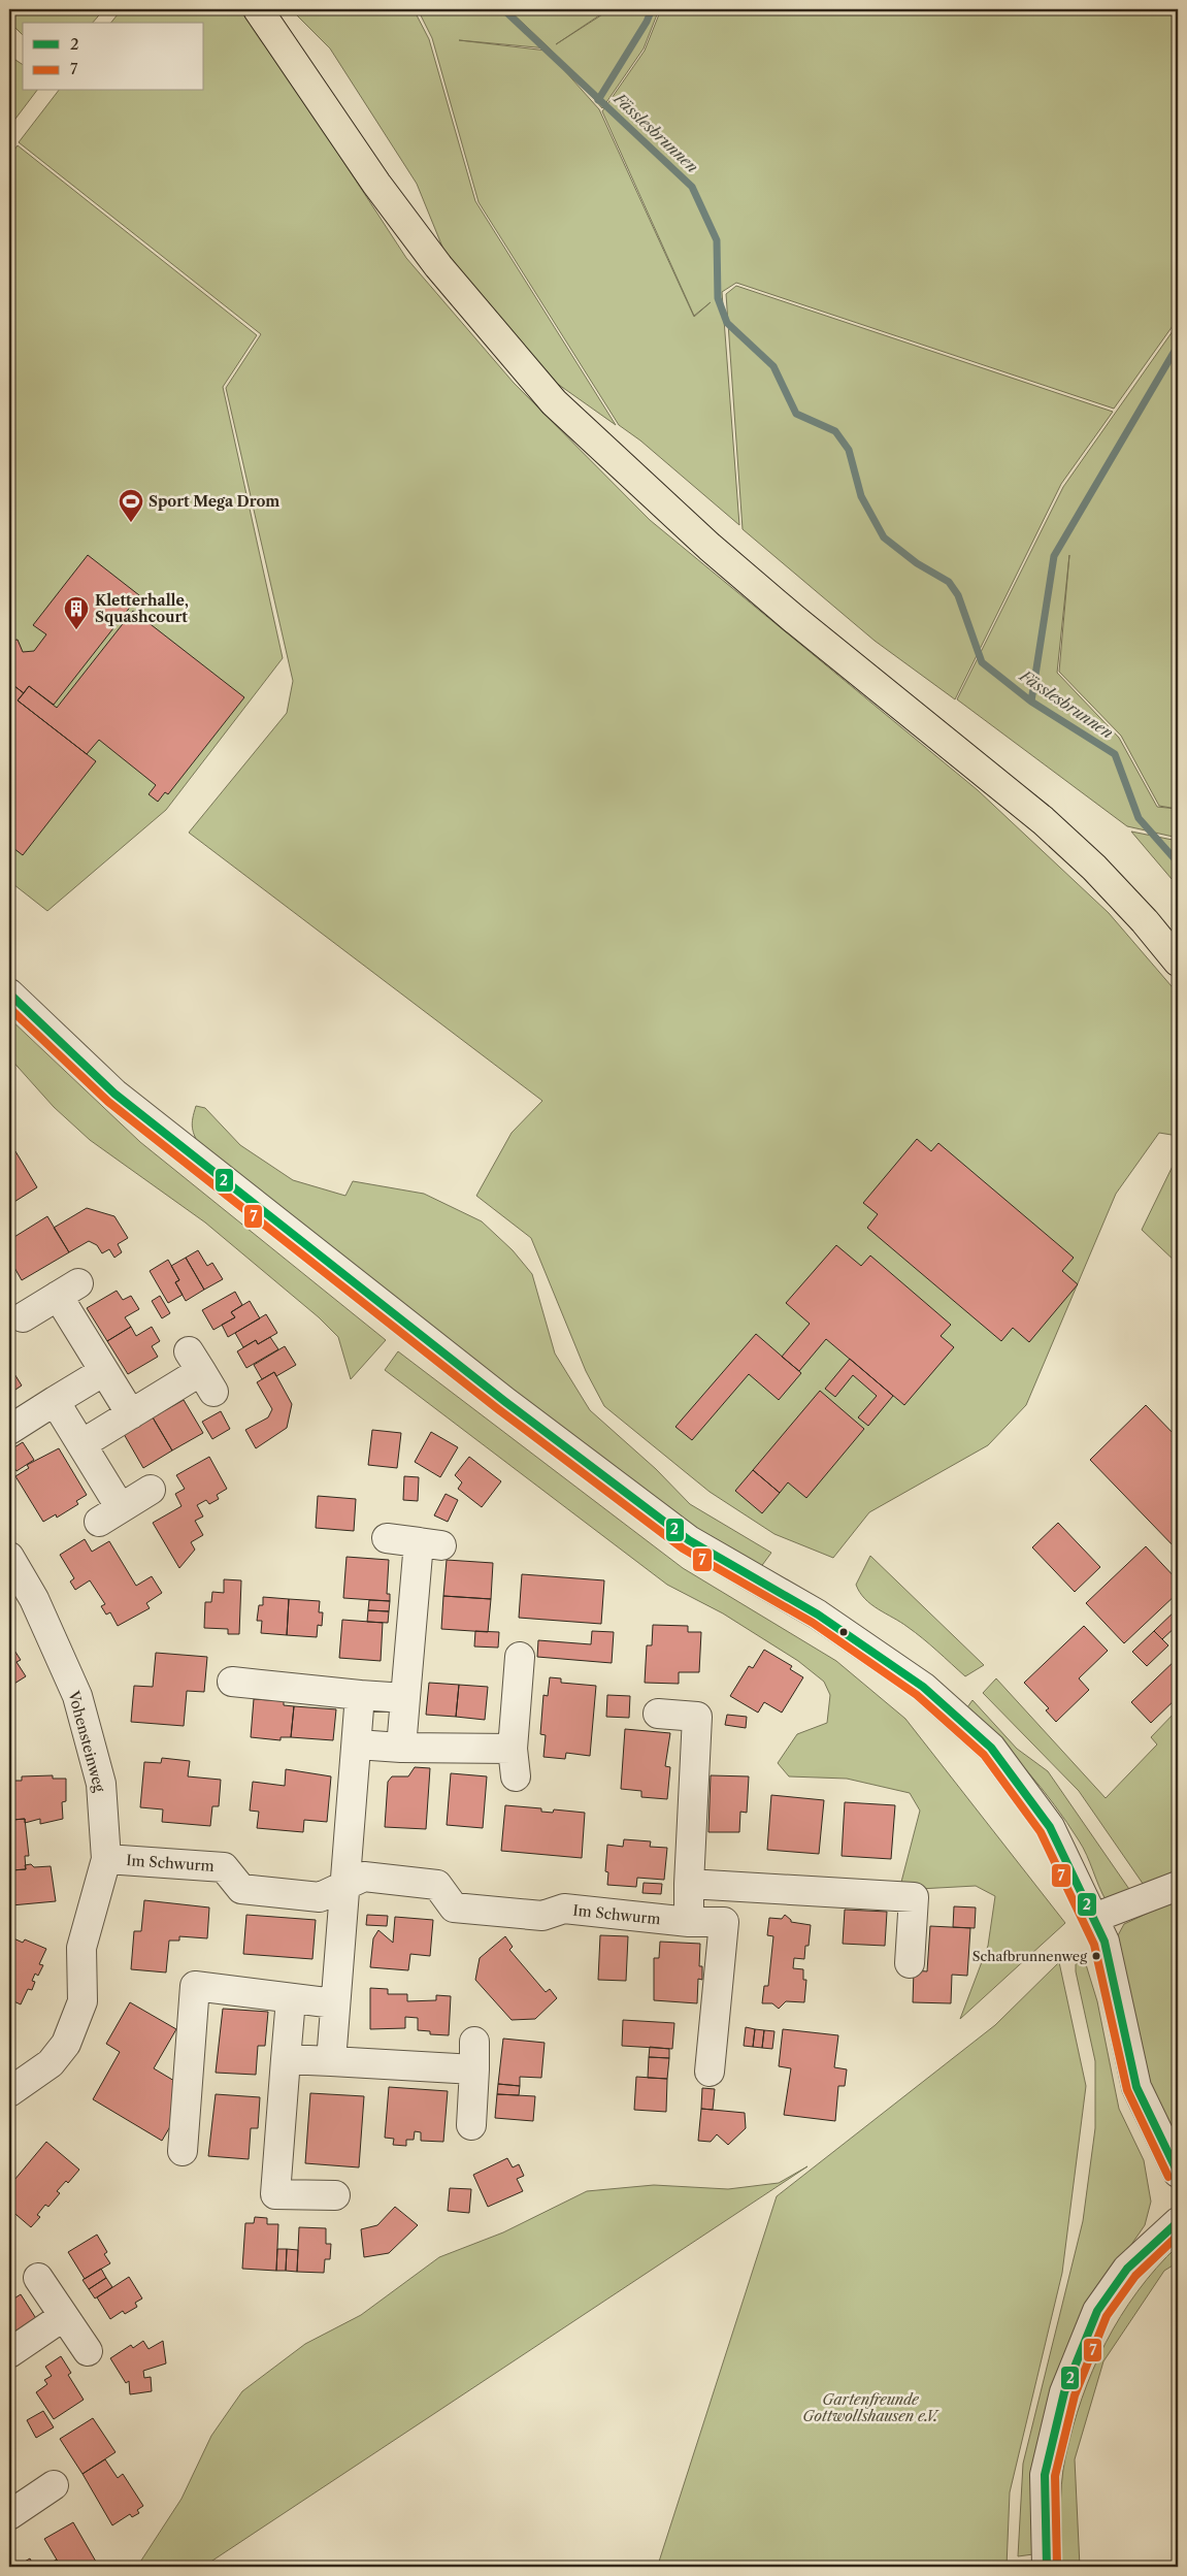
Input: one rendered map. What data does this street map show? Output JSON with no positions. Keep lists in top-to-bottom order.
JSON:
{
  "streets": {
    "street": ["Vohensteinweg", "Im Schwurm"]
  },
  "crossings": [
    ["Vohensteinweg", "Im Schwurm"]
  ],
  "water": ["Fässlesbrunnen"],
  "parks": ["Gartenfreunde Gottwollshausen e.V."],
  "places": {
    "sports": ["Sport Mega Drom"],
    "building": ["Kletterhalle, Squashcourt"],
    "other": ["Schafbrunnenweg"]
  },
  "lines": ["transit line 2", "transit line 7"],
  "legend": ["2", "7"]
}
